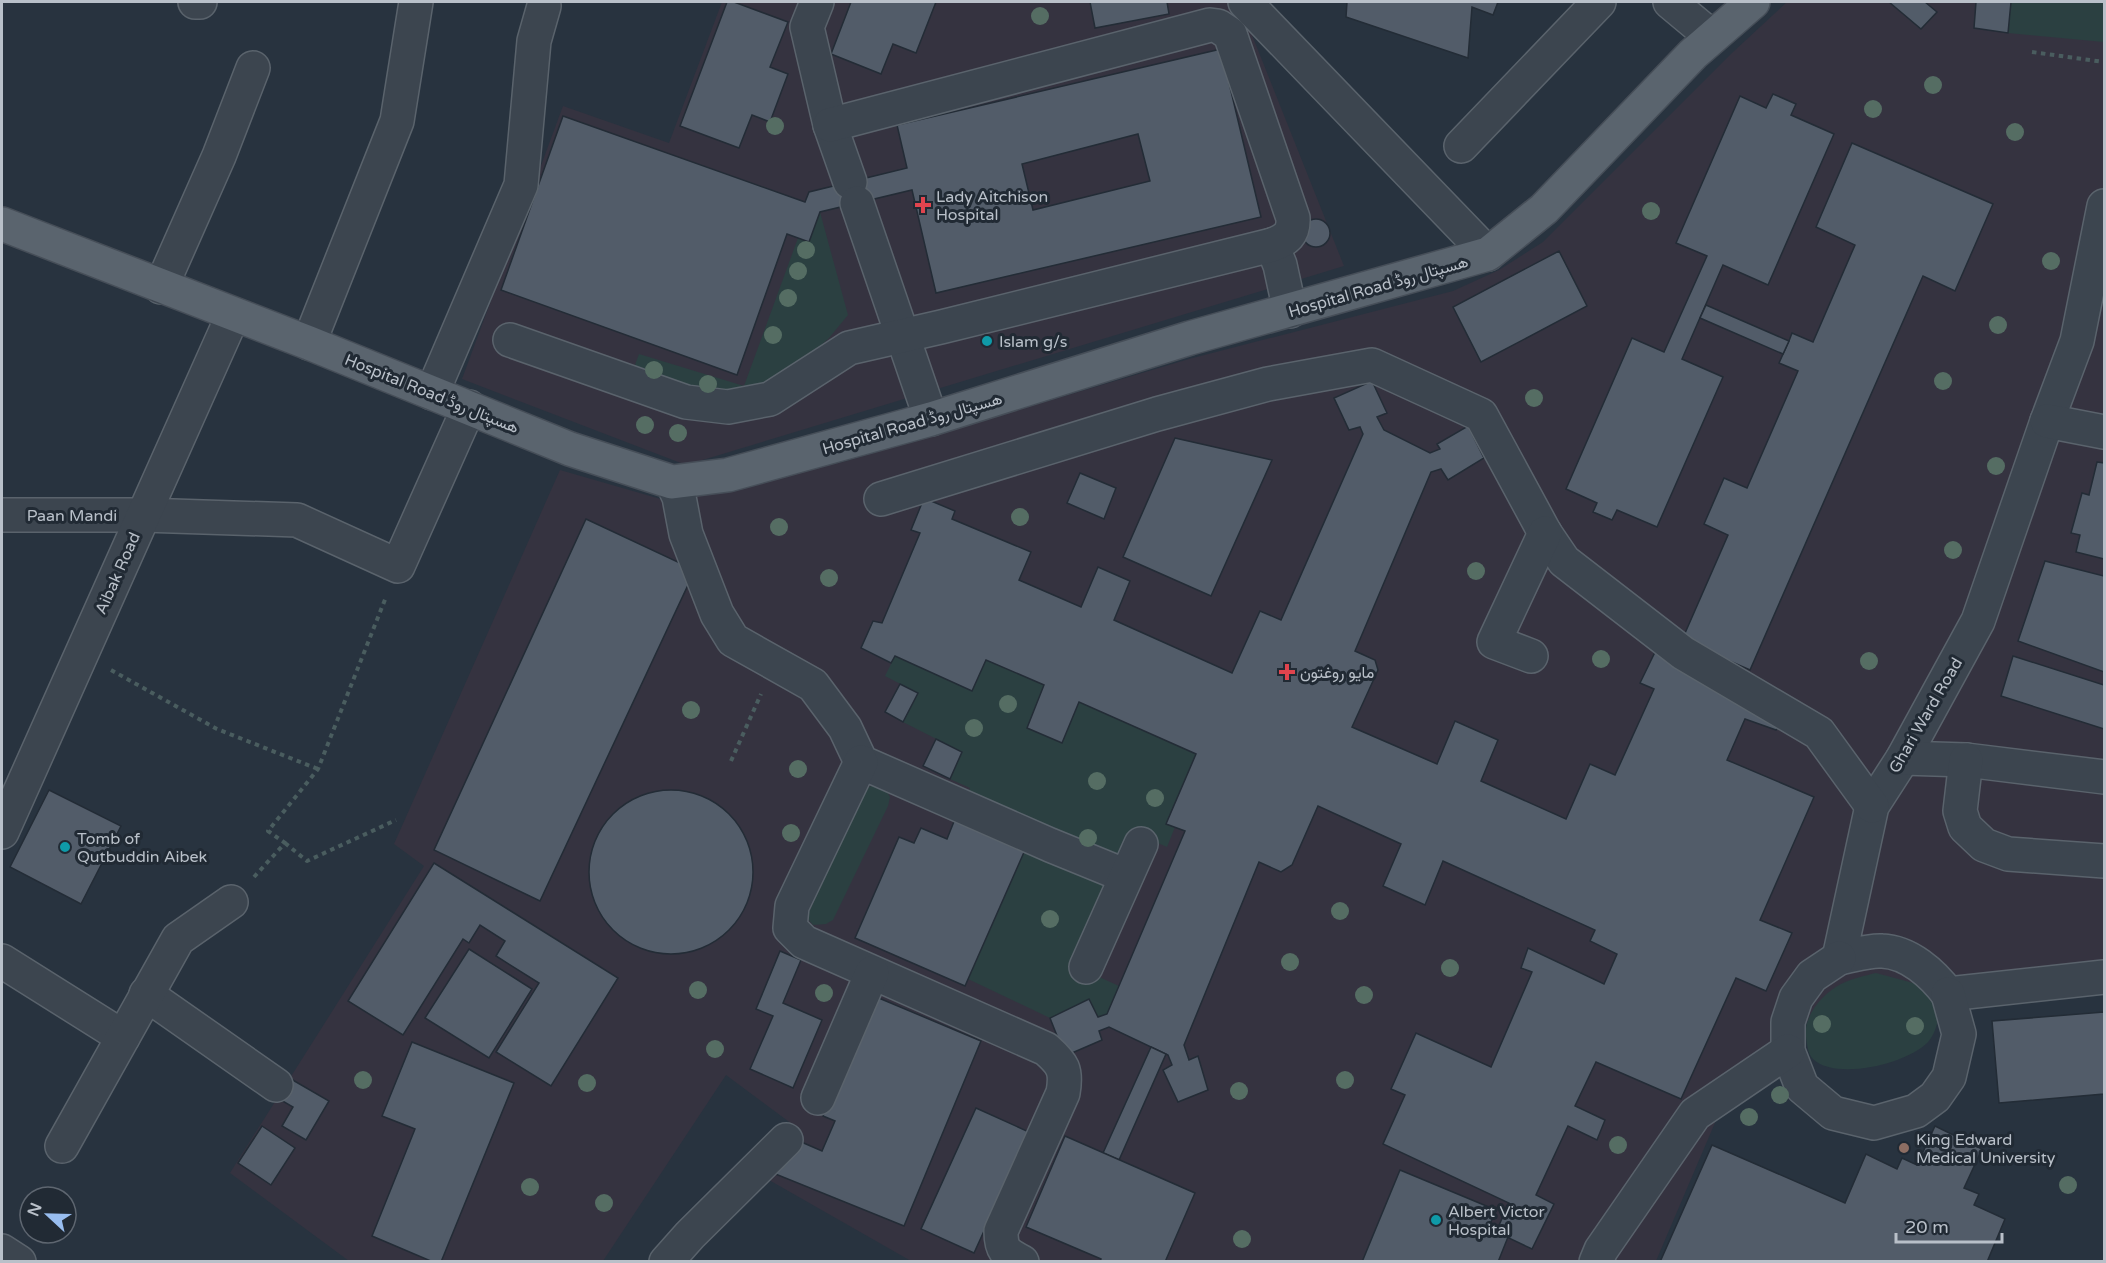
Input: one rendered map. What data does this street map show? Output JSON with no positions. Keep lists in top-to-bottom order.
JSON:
{
  "streets": {
    "main road": ["Hospital Road ھسپتال روڈ"],
    "street": ["Paan Mandi", "Aibak Road", "Ghari Ward Road"]
  },
  "crossings": [
    ["Hospital Road ھسپتال روڈ", "Aibak Road"],
    ["Paan Mandi", "Aibak Road"]
  ],
  "places": {
    "health": ["Lady Aitchison Hospital", "مایو روغتون"],
    "other": [
      "Islam g/s",
      "Tomb of Qutbuddin Aibek",
      "King Edward Medical University",
      "Albert Victor Hospital"
    ]
  },
  "scale_bar": "20 m",
  "north": "left"
}
